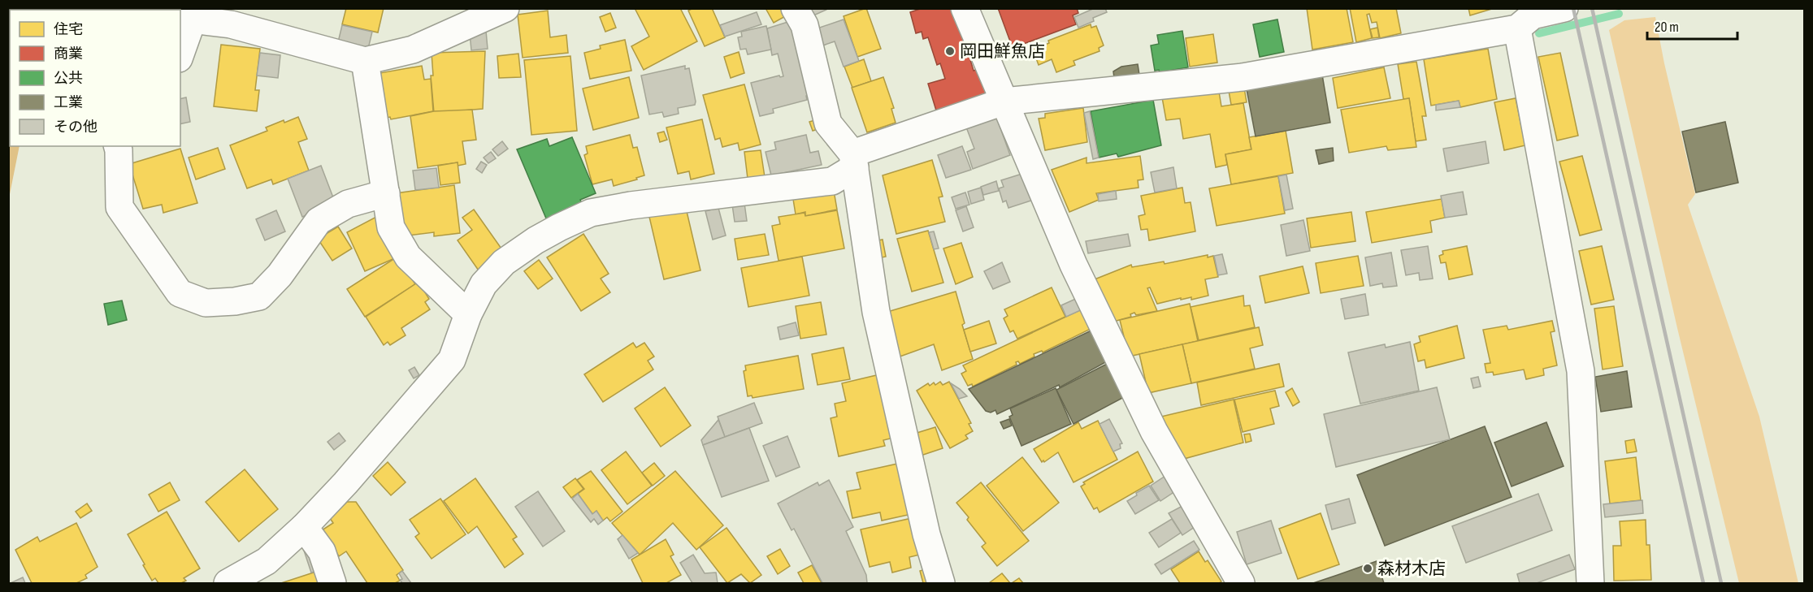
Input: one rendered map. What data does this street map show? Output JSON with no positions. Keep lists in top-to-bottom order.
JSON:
{
  "places": ["岡田鮮魚店", "森材木店"],
  "legend": [
    "住宅",
    "商業",
    "公共",
    "工業",
    "その他"
  ],
  "scale_bar": "20 m"
}
